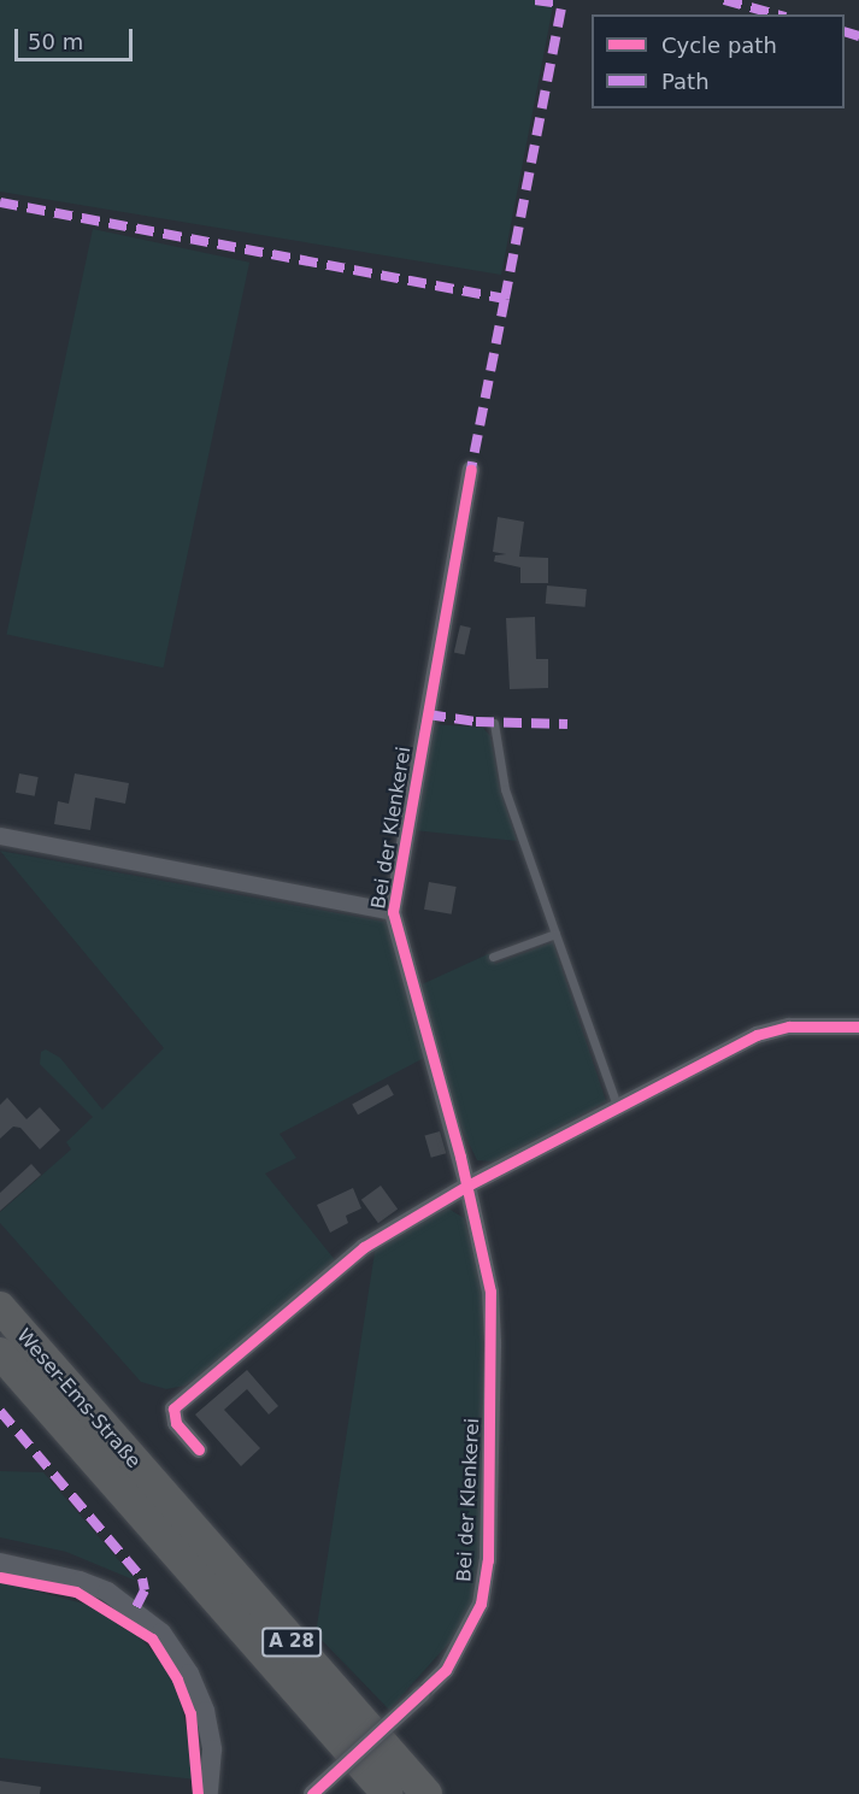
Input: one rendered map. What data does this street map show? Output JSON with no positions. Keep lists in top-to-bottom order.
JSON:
{
  "streets": {
    "highway": ["Weser-Ems-Straße", "A 28"],
    "street": ["Bei der Klenkerei"]
  },
  "crossings": [
    ["Weser-Ems-Straße", "A 28"]
  ],
  "legend": ["Cycle path", "Path"],
  "scale_bar": "50 m"
}
